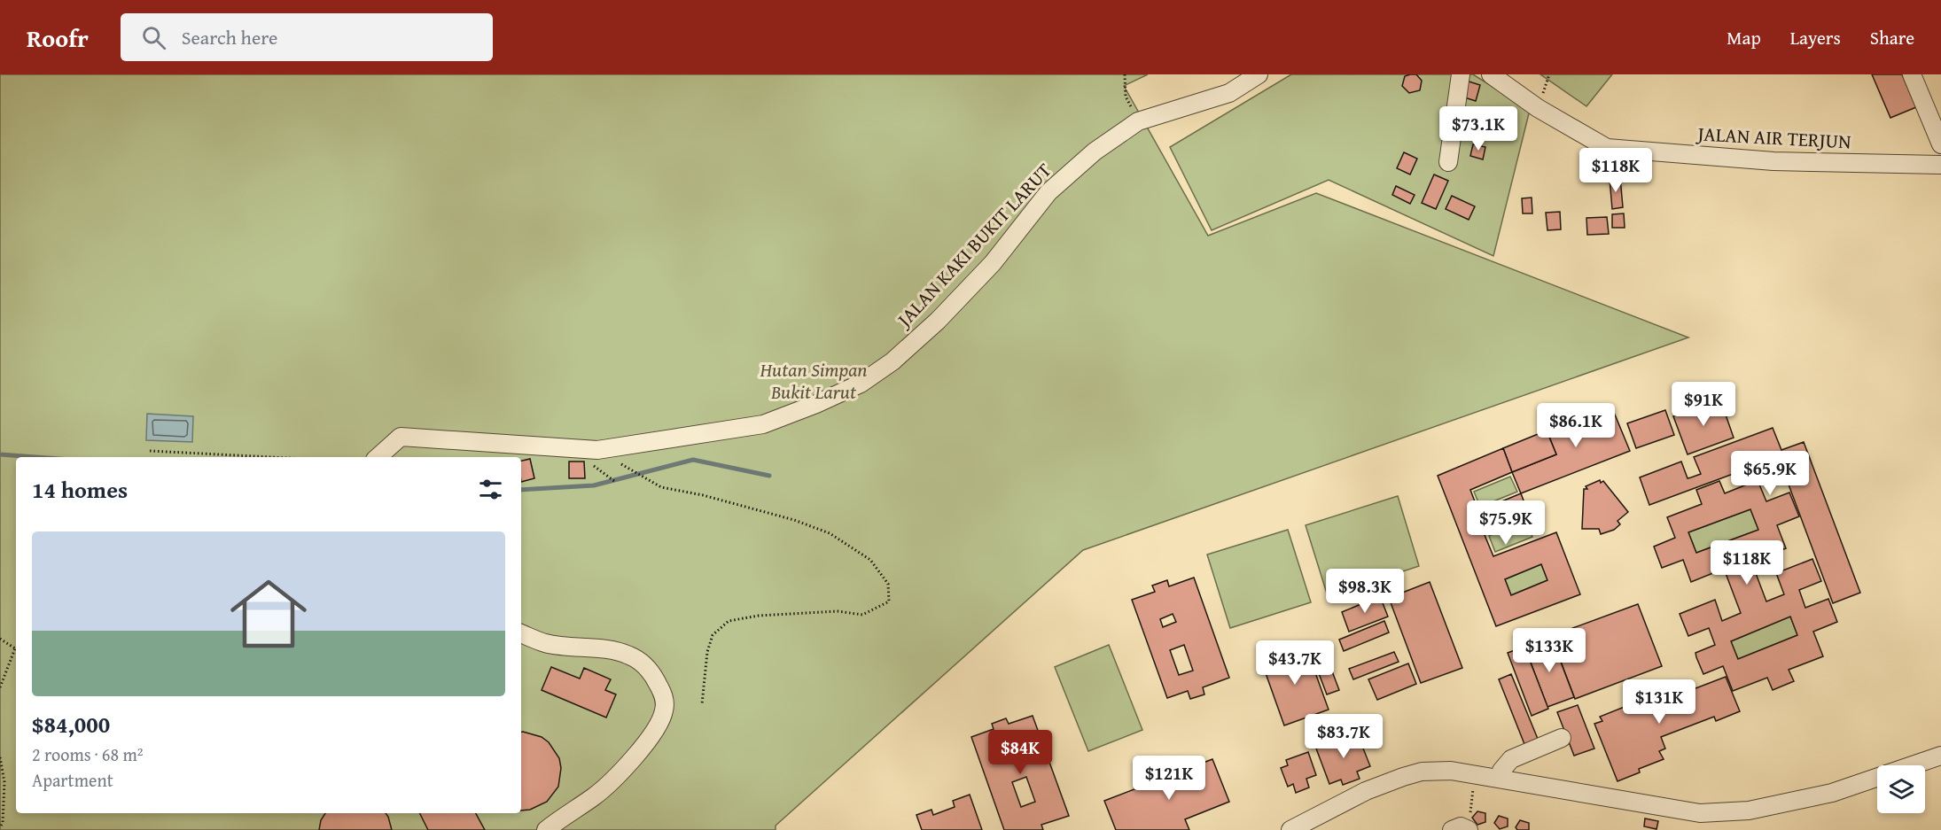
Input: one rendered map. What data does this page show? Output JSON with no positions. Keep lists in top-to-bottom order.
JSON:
{
  "streets": {
    "street": ["JALAN AIR TERJUN", "JALAN KAKI BUKIT LARUT"]
  },
  "parks": ["Hutan Simpan Bukit Larut"],
  "page": {
    "header": "Roofr",
    "search": "Search here",
    "nav": ["Map", "Layers", "Share"],
    "price": [
      "$73.1K",
      "$118K",
      "$91K",
      "$86.1K",
      "$65.9K",
      "$75.9K",
      "$118K",
      "$98.3K",
      "$133K",
      "$43.7K",
      "$131K",
      "$83.7K",
      "$84K",
      "$121K"
    ],
    "heading": "14 homes",
    "list": [
      {
        "name": "$84,000",
        "note": "2 rooms · 68 m² · Apartment"
      }
    ]
  }
}
